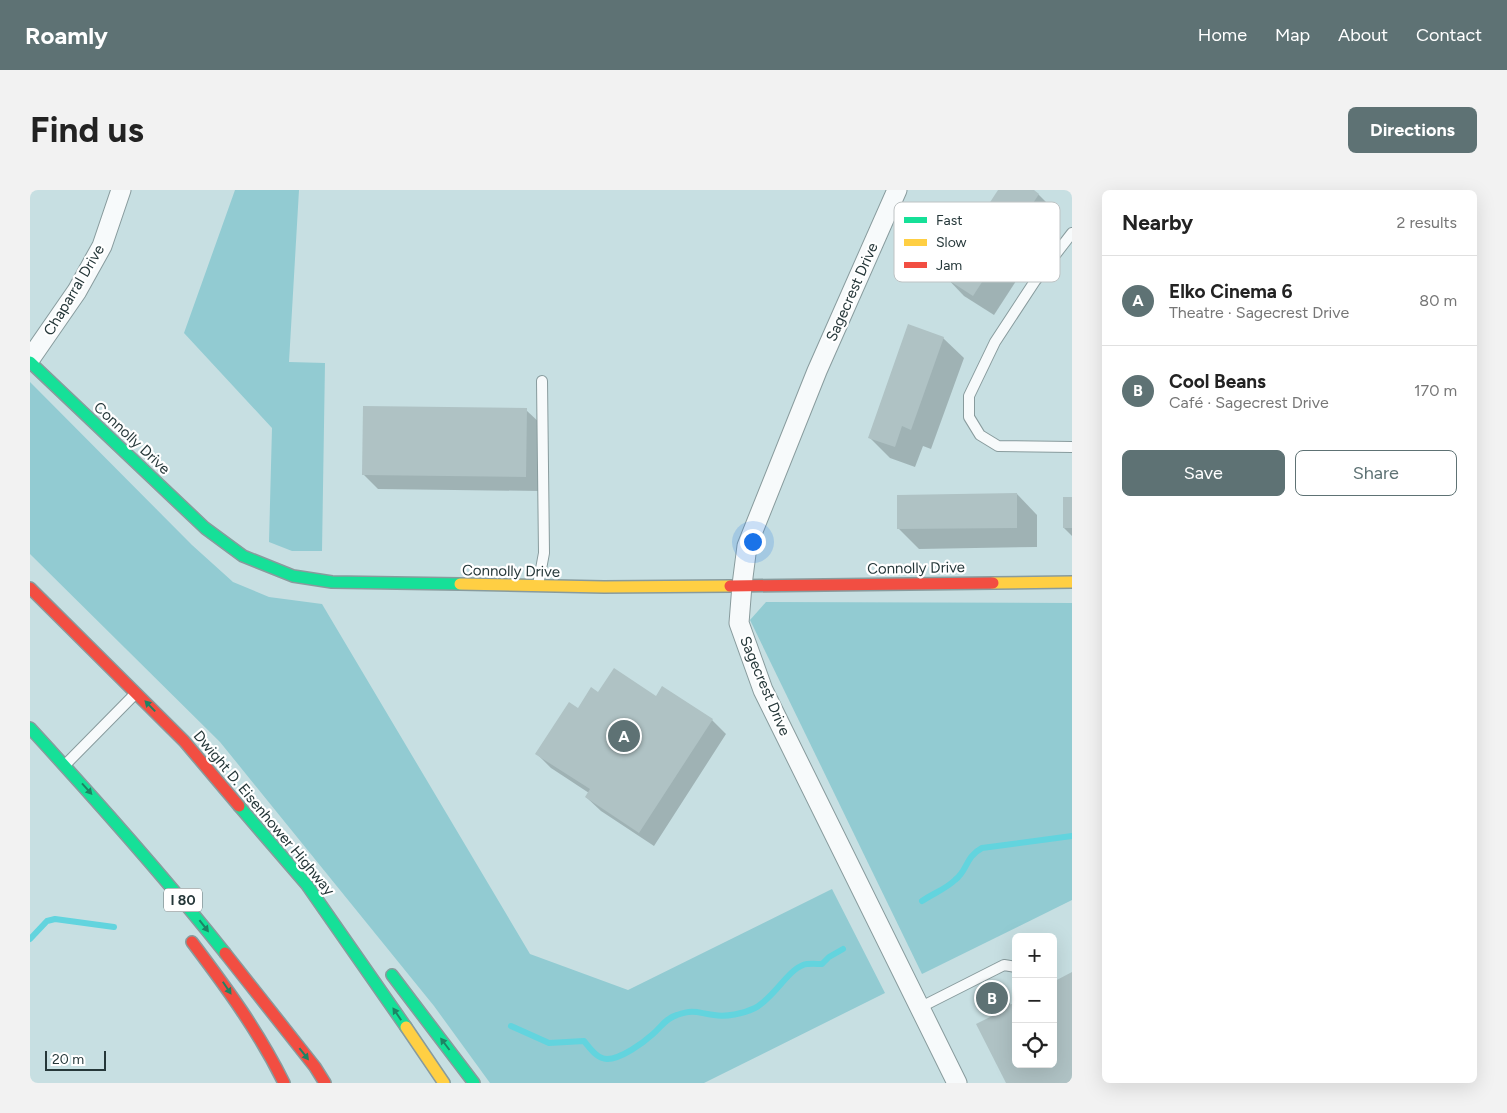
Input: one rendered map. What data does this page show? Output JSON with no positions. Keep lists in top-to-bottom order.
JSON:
{
  "streets": {
    "main road": ["Connolly Drive", "Dwight D. Eisenhower Highway", "I 80"],
    "street": ["Chaparral Drive", "Sagecrest Drive"]
  },
  "crossings": [
    ["Chaparral Drive", "Connolly Drive"],
    ["Sagecrest Drive", "Connolly Drive"]
  ],
  "legend": ["Fast", "Slow", "Jam"],
  "scale_bar": "20 m",
  "page": {
    "header": "Roamly",
    "nav": [
      "Home",
      "Map",
      "About",
      "Contact"
    ],
    "buttons": [
      "Directions",
      ["Save", "Share"]
    ],
    "title": "Find us",
    "heading": ["Nearby", "2 results"],
    "list": [
      {
        "mark": "A",
        "name": "Elko Cinema 6",
        "note": "Theatre · Sagecrest Drive",
        "value": "80 m"
      },
      {
        "mark": "B",
        "name": "Cool Beans",
        "note": "Café · Sagecrest Drive",
        "value": "170 m"
      }
    ],
    "pins": ["A", "B"],
    "map_buttons": ["+", "−"],
    "scale": "20 m"
  }
}
